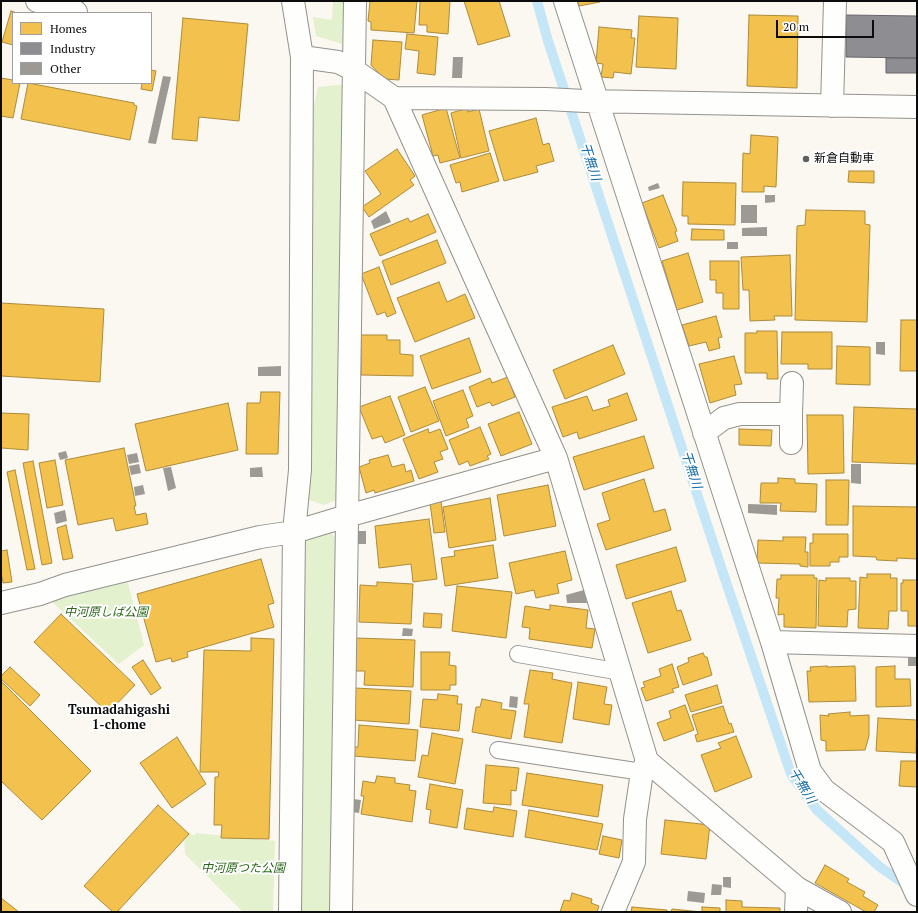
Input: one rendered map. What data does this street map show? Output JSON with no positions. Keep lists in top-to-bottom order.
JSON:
{
  "districts": ["Tsumadahigashi 1-chome"],
  "water": ["干無川"],
  "parks": ["中河原しば公園", "中河原つた公園"],
  "places": ["新倉自動車"],
  "legend": ["Homes", "Industry", "Other"],
  "scale_bar": "20 m"
}
